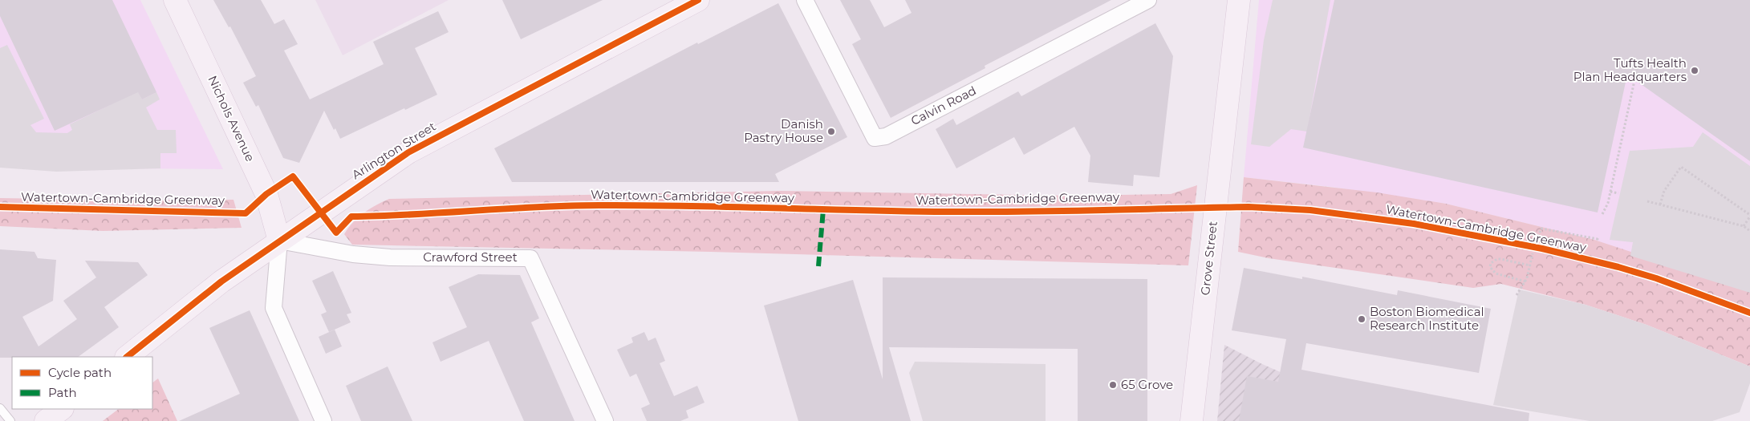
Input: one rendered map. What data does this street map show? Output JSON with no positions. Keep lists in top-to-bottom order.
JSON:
{
  "streets": {
    "street": [
      "Calvin Road",
      "Nichols Avenue",
      "Arlington Street",
      "Crawford Street",
      "Grove Street"
    ],
    "cycle path": ["Watertown-Cambridge Greenway"]
  },
  "crossings": [
    ["Nichols Avenue", "Arlington Street"],
    ["Nichols Avenue", "Crawford Street"],
    ["Arlington Street", "Crawford Street"]
  ],
  "places": [
    "Tufts Health Plan Headquarters",
    "Danish Pastry House",
    "Boston Biomedical Research Institute",
    "65 Grove"
  ],
  "legend": ["Cycle path", "Path"]
}
